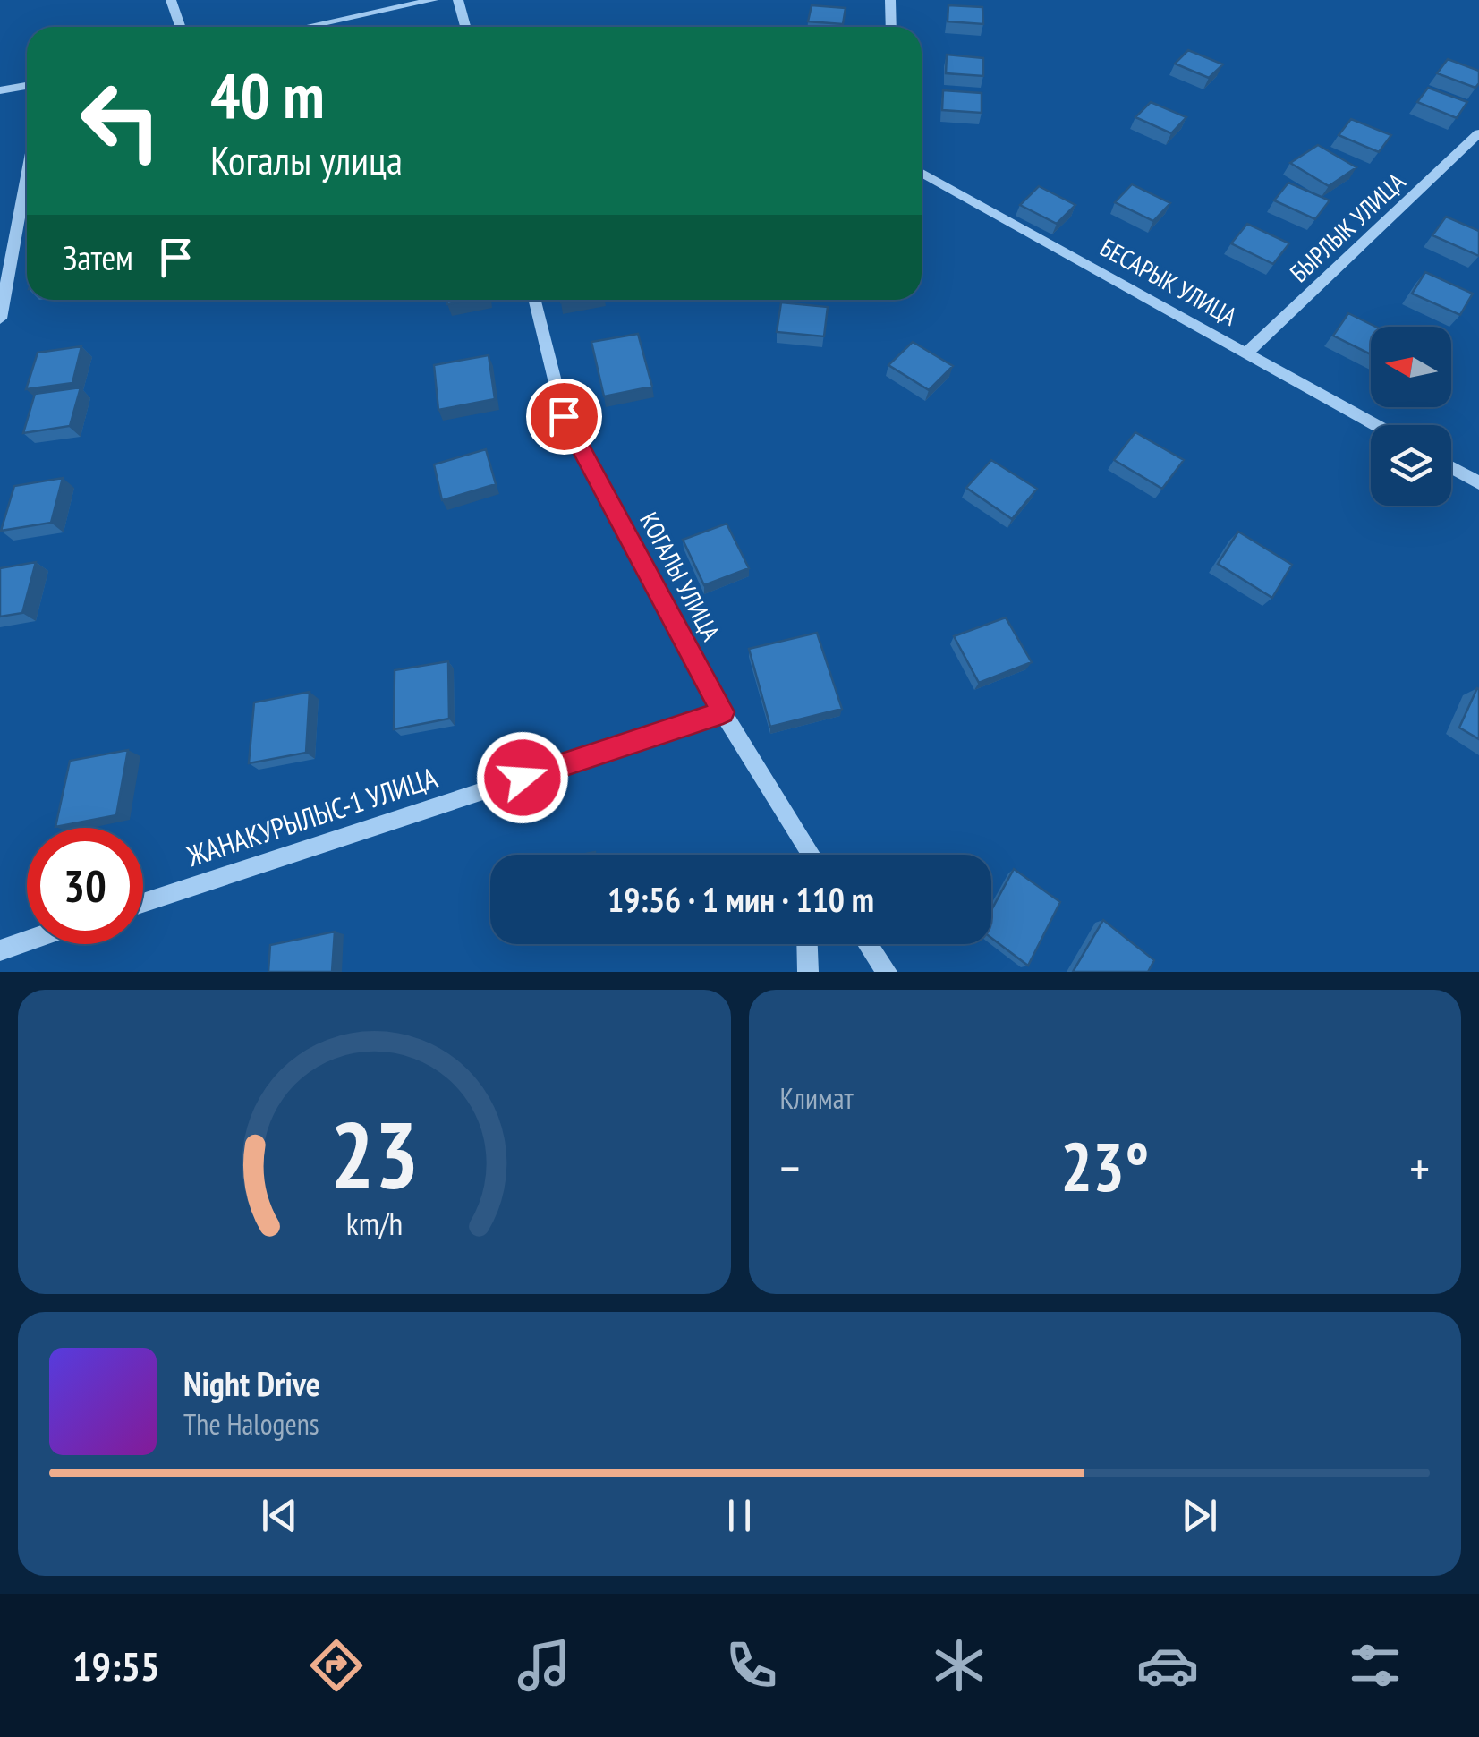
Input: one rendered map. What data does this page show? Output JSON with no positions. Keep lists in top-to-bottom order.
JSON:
{
  "streets": {
    "street": [
      "БЫРЛЫК УЛИЦА",
      "БЕСАРЫК УЛИЦА",
      "КОГАЛЫ УЛИЦА",
      "ЖАНАКУРЫЛЫС-1 УЛИЦА"
    ]
  },
  "crossings": [
    ["БЫРЛЫК УЛИЦА", "БЕСАРЫК УЛИЦА"],
    ["КОГАЛЫ УЛИЦА", "ЖАНАКУРЫЛЫС-1 УЛИЦА"]
  ],
  "north": "left",
  "page": {
    "turn": ["40 m", "Когалы улица"],
    "then": "Затем",
    "limit": "30",
    "trip": "19:56 · 1 мин · 110 m",
    "tile": "Климат",
    "heat": ["−", "23°", "+"],
    "song": ["Night Drive", "The Halogens"],
    "tabs": "19:55",
    "gauge": ["23", "km/h"]
  }
}
